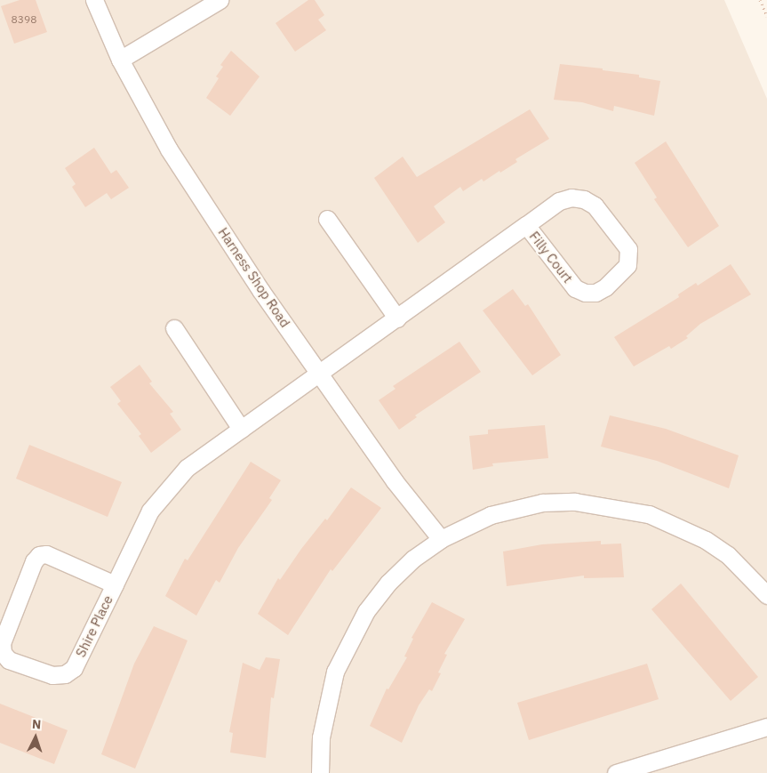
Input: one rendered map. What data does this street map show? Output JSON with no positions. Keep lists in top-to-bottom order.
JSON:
{
  "streets": {
    "street": ["Filly Court", "Harness Shop Road", "Shire Place"]
  },
  "crossings": [
    ["Filly Court", "Harness Shop Road"],
    ["Filly Court", "Shire Place"],
    ["Harness Shop Road", "Shire Place"]
  ],
  "house_numbers": ["8398"],
  "north": "top"
}
